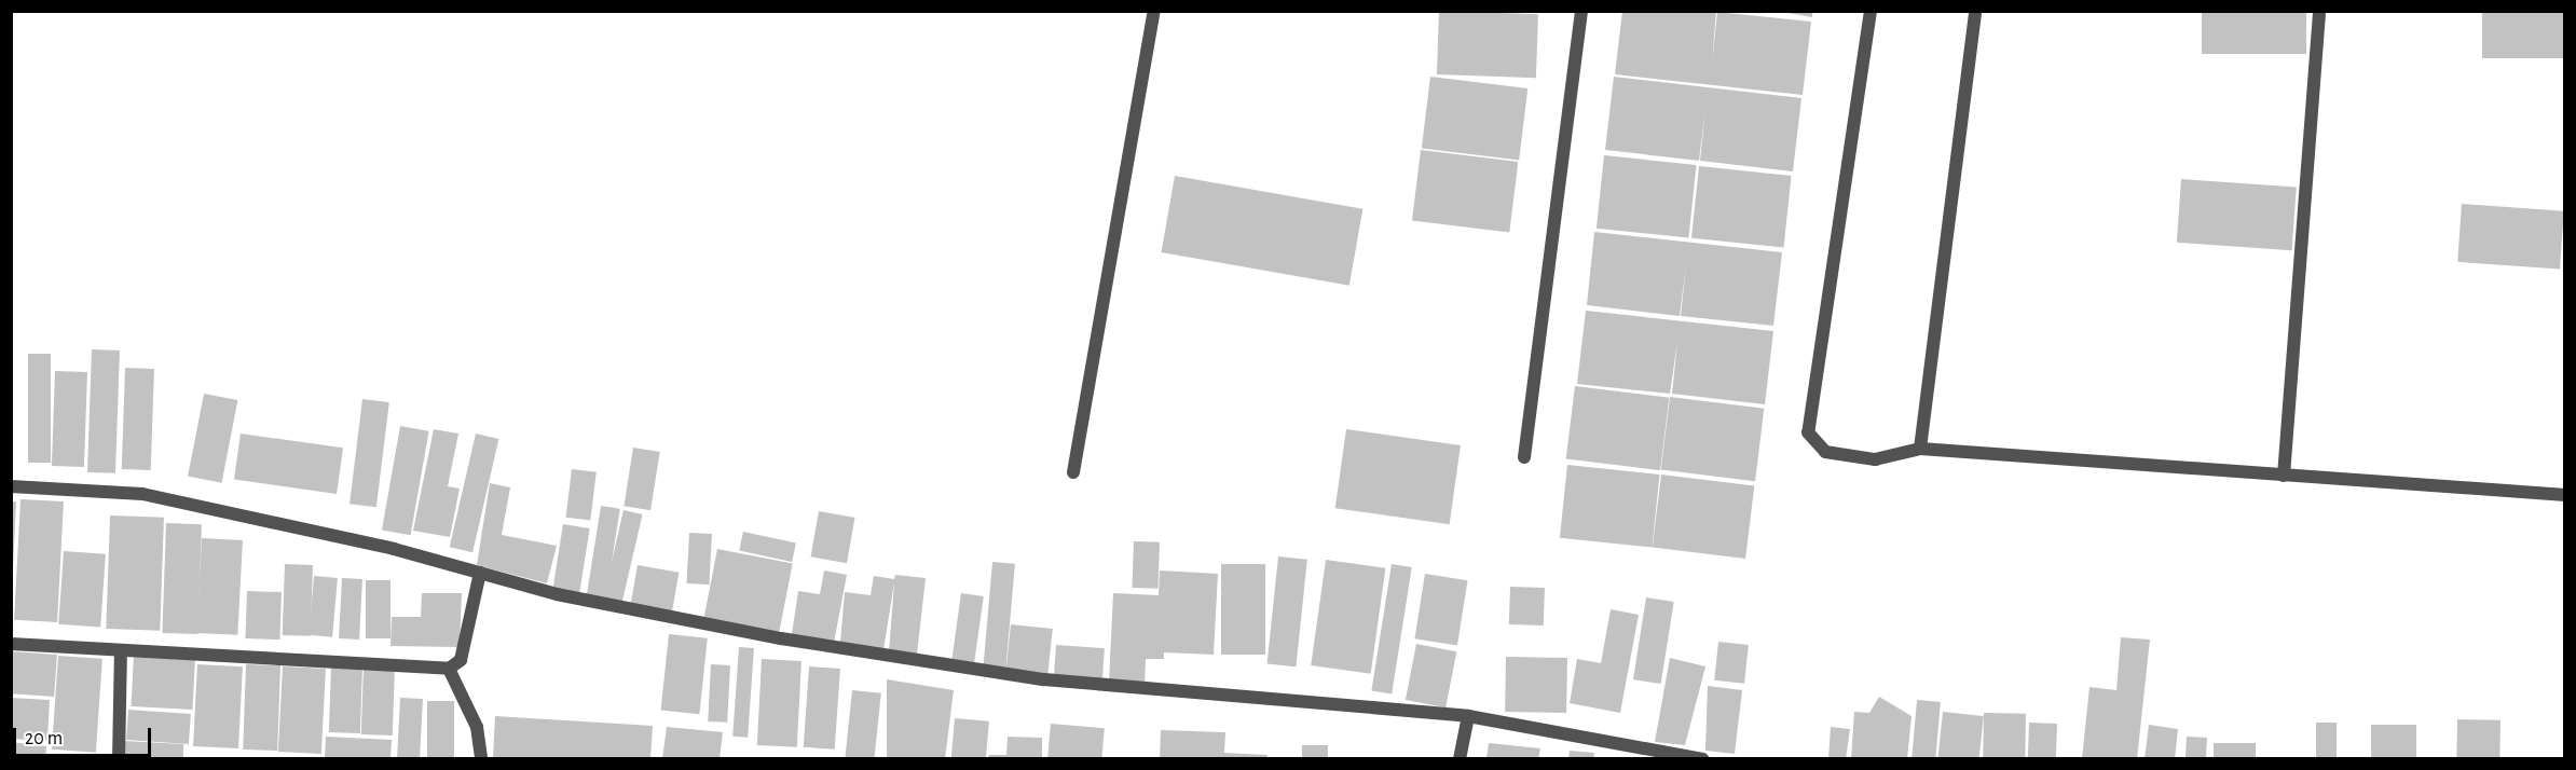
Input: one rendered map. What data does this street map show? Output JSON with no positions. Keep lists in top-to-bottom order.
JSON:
{
  "scale_bar": "20 m"
}
